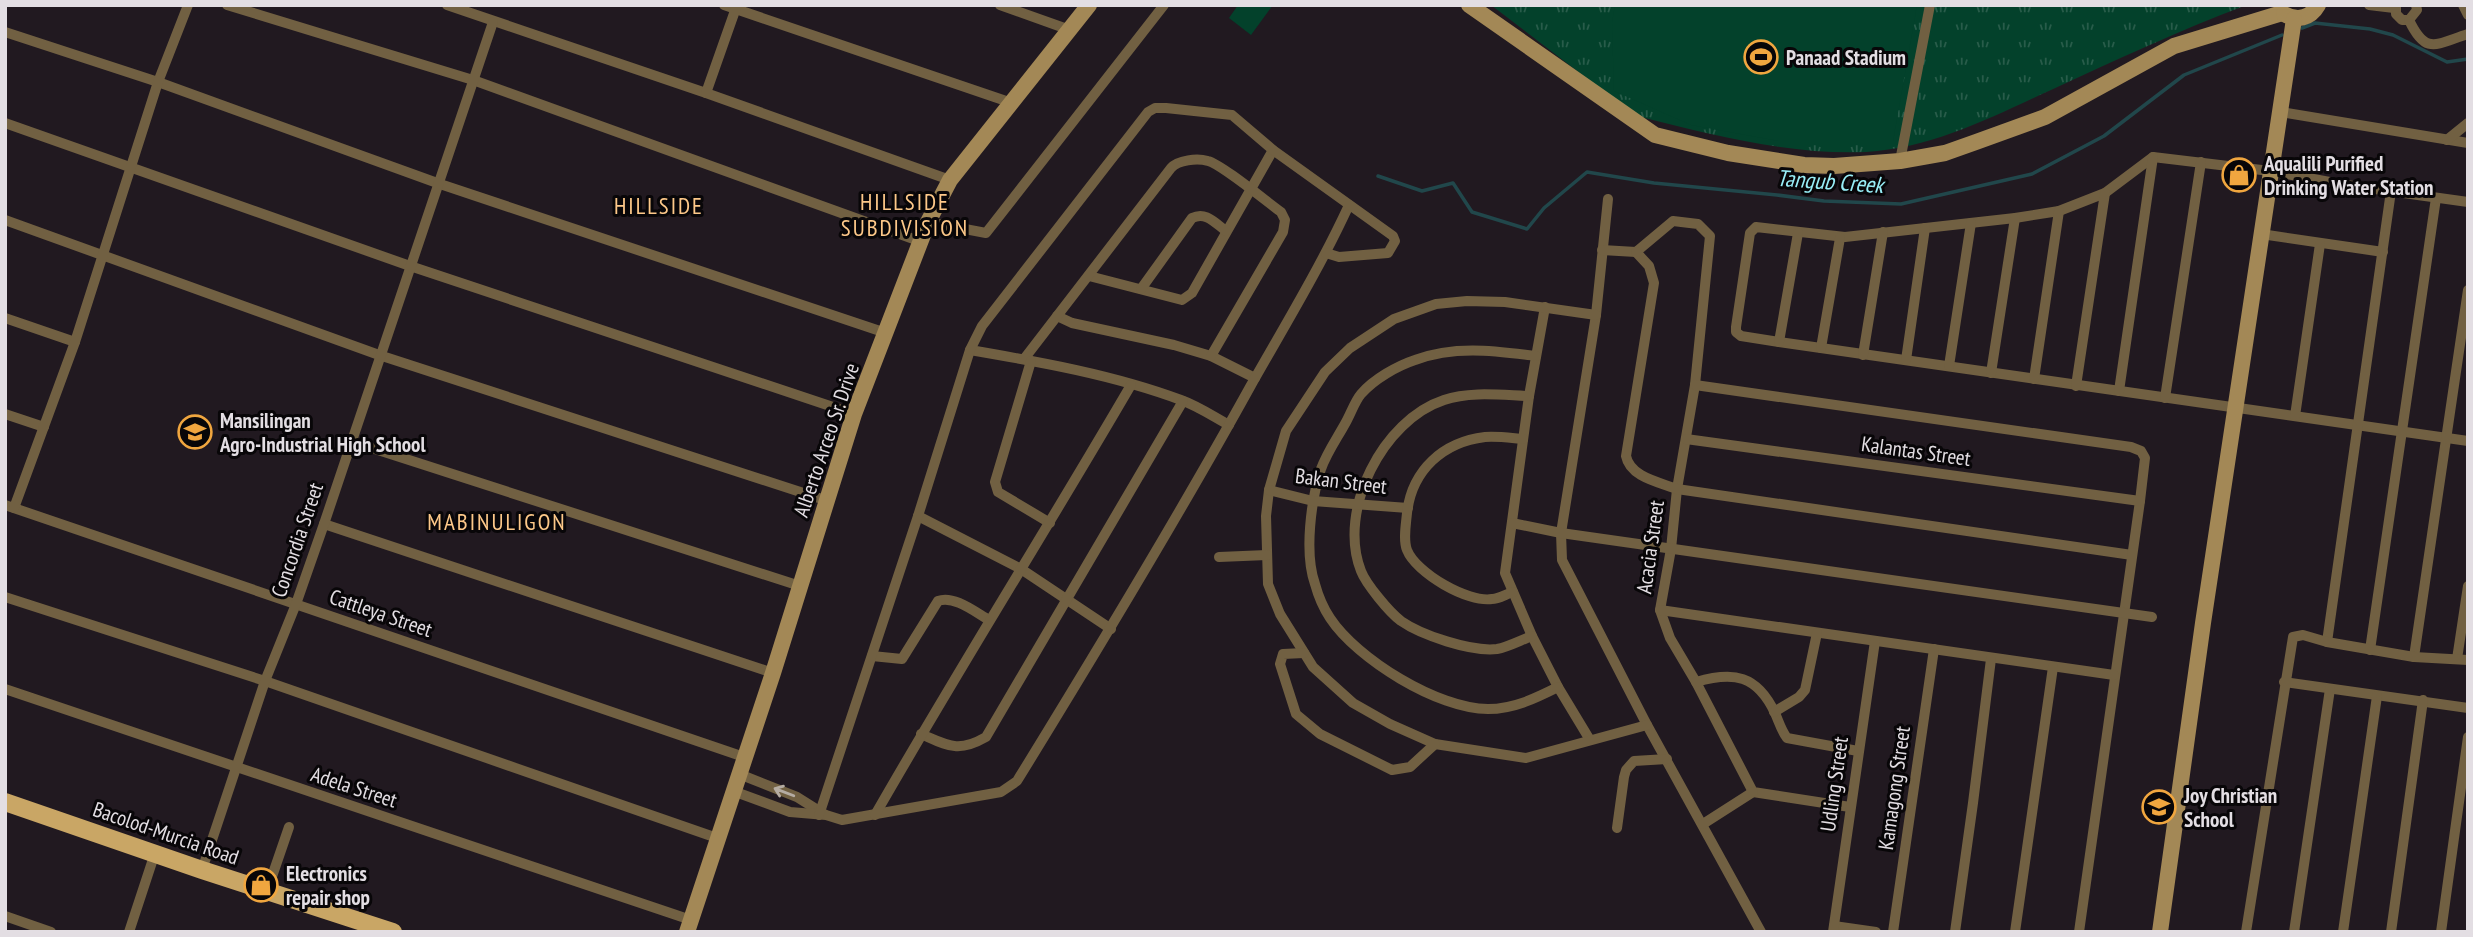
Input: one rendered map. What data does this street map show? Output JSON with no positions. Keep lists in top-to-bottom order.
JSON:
{
  "streets": {
    "main road": ["Bacolod-Murcia Road"],
    "street": [
      "Alberto Arceo Sr. Drive",
      "Kalantas Street",
      "Bakan Street",
      "Concordia Street",
      "Acacia Street",
      "Cattleya Street",
      "Udling Street",
      "Adela Street",
      "Kamagong Street"
    ]
  },
  "crossings": [
    ["Alberto Arceo Sr. Drive", "Cattleya Street"],
    ["Alberto Arceo Sr. Drive", "Adela Street"],
    ["Kalantas Street", "Acacia Street"],
    ["Concordia Street", "Cattleya Street"],
    ["Concordia Street", "Adela Street"],
    ["Concordia Street", "Bacolod-Murcia Road"]
  ],
  "districts": ["HILLSIDE SUBDIVISION", "HILLSIDE", "MABINULIGON"],
  "water": ["Tangub Creek"],
  "places": {
    "sports": ["Panaad Stadium"],
    "shop": ["Aqualili Purified Drinking Water Station", "Electronics repair shop"],
    "school or university": ["Mansilingan Agro-Industrial High School", "Joy Christian School"]
  }
}
